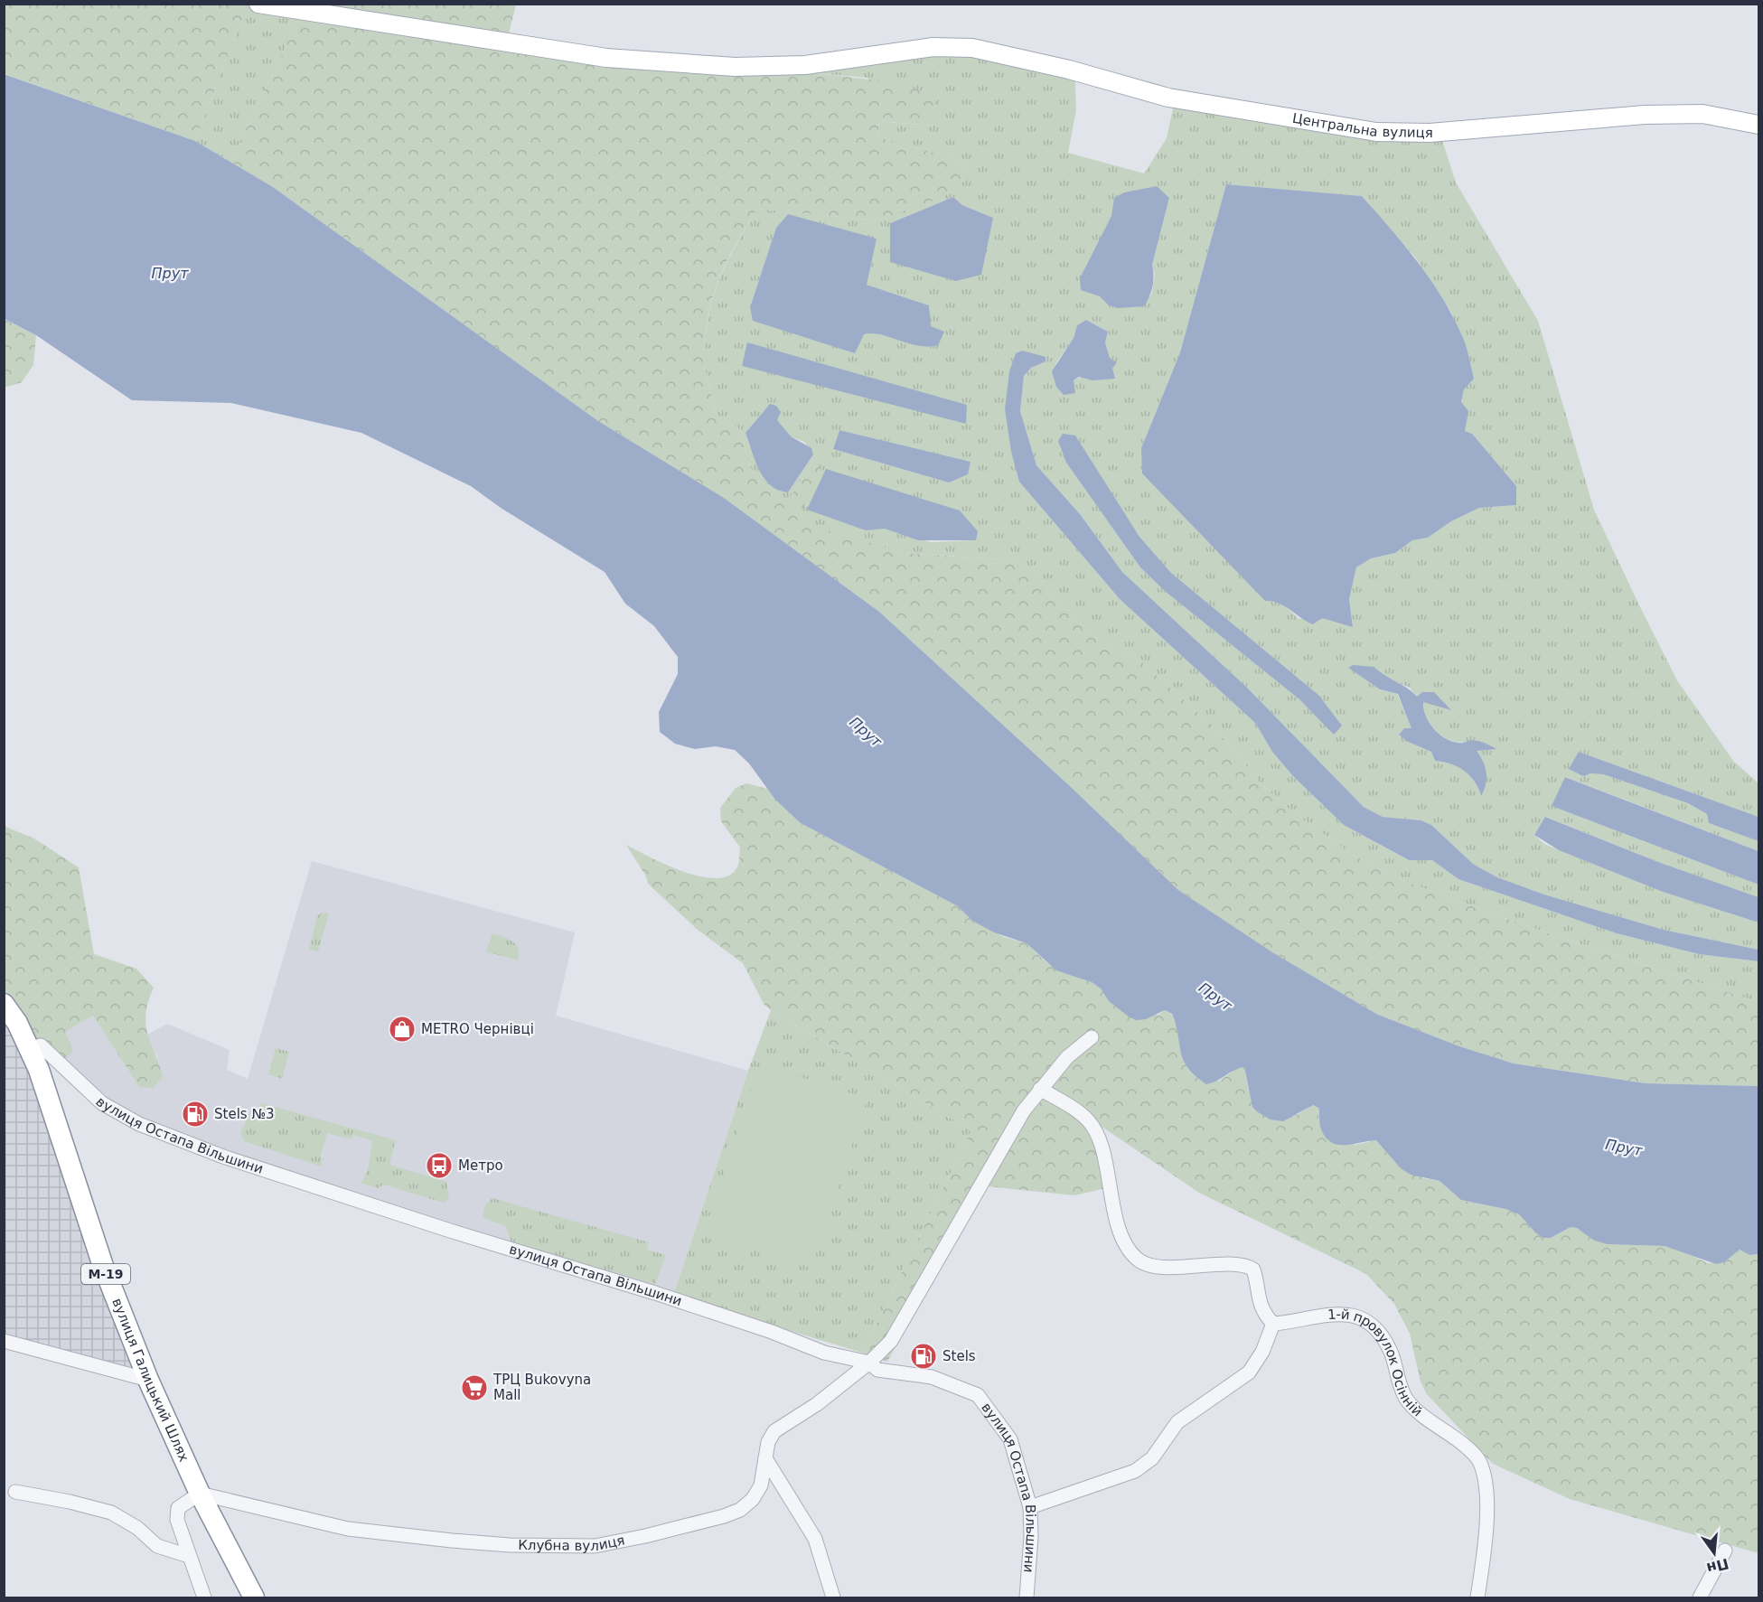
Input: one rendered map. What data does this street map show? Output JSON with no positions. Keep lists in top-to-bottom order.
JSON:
{
  "streets": {
    "highway": ["М-19", "вулиця Галицький Шлях"],
    "main road": ["Центральна вулиця"],
    "street": ["вулиця Остапа Вільшини", "1-й провулок Осінній", "Клубна вулиця"]
  },
  "crossings": [
    ["вулиця Остапа Вільшини", "вулиця Галицький Шлях"],
    ["вулиця Остапа Вільшини", "Клубна вулиця"],
    ["вулиця Галицький Шлях", "Клубна вулиця"]
  ],
  "water": ["Прут"],
  "places": {
    "shop": ["METRO Чернівці"],
    "fuel station": ["Stels №3", "Stels"],
    "bus stop": ["Метро"],
    "supermarket": ["ТРЦ Bukovyna Mall"]
  },
  "north": "bottom"
}
